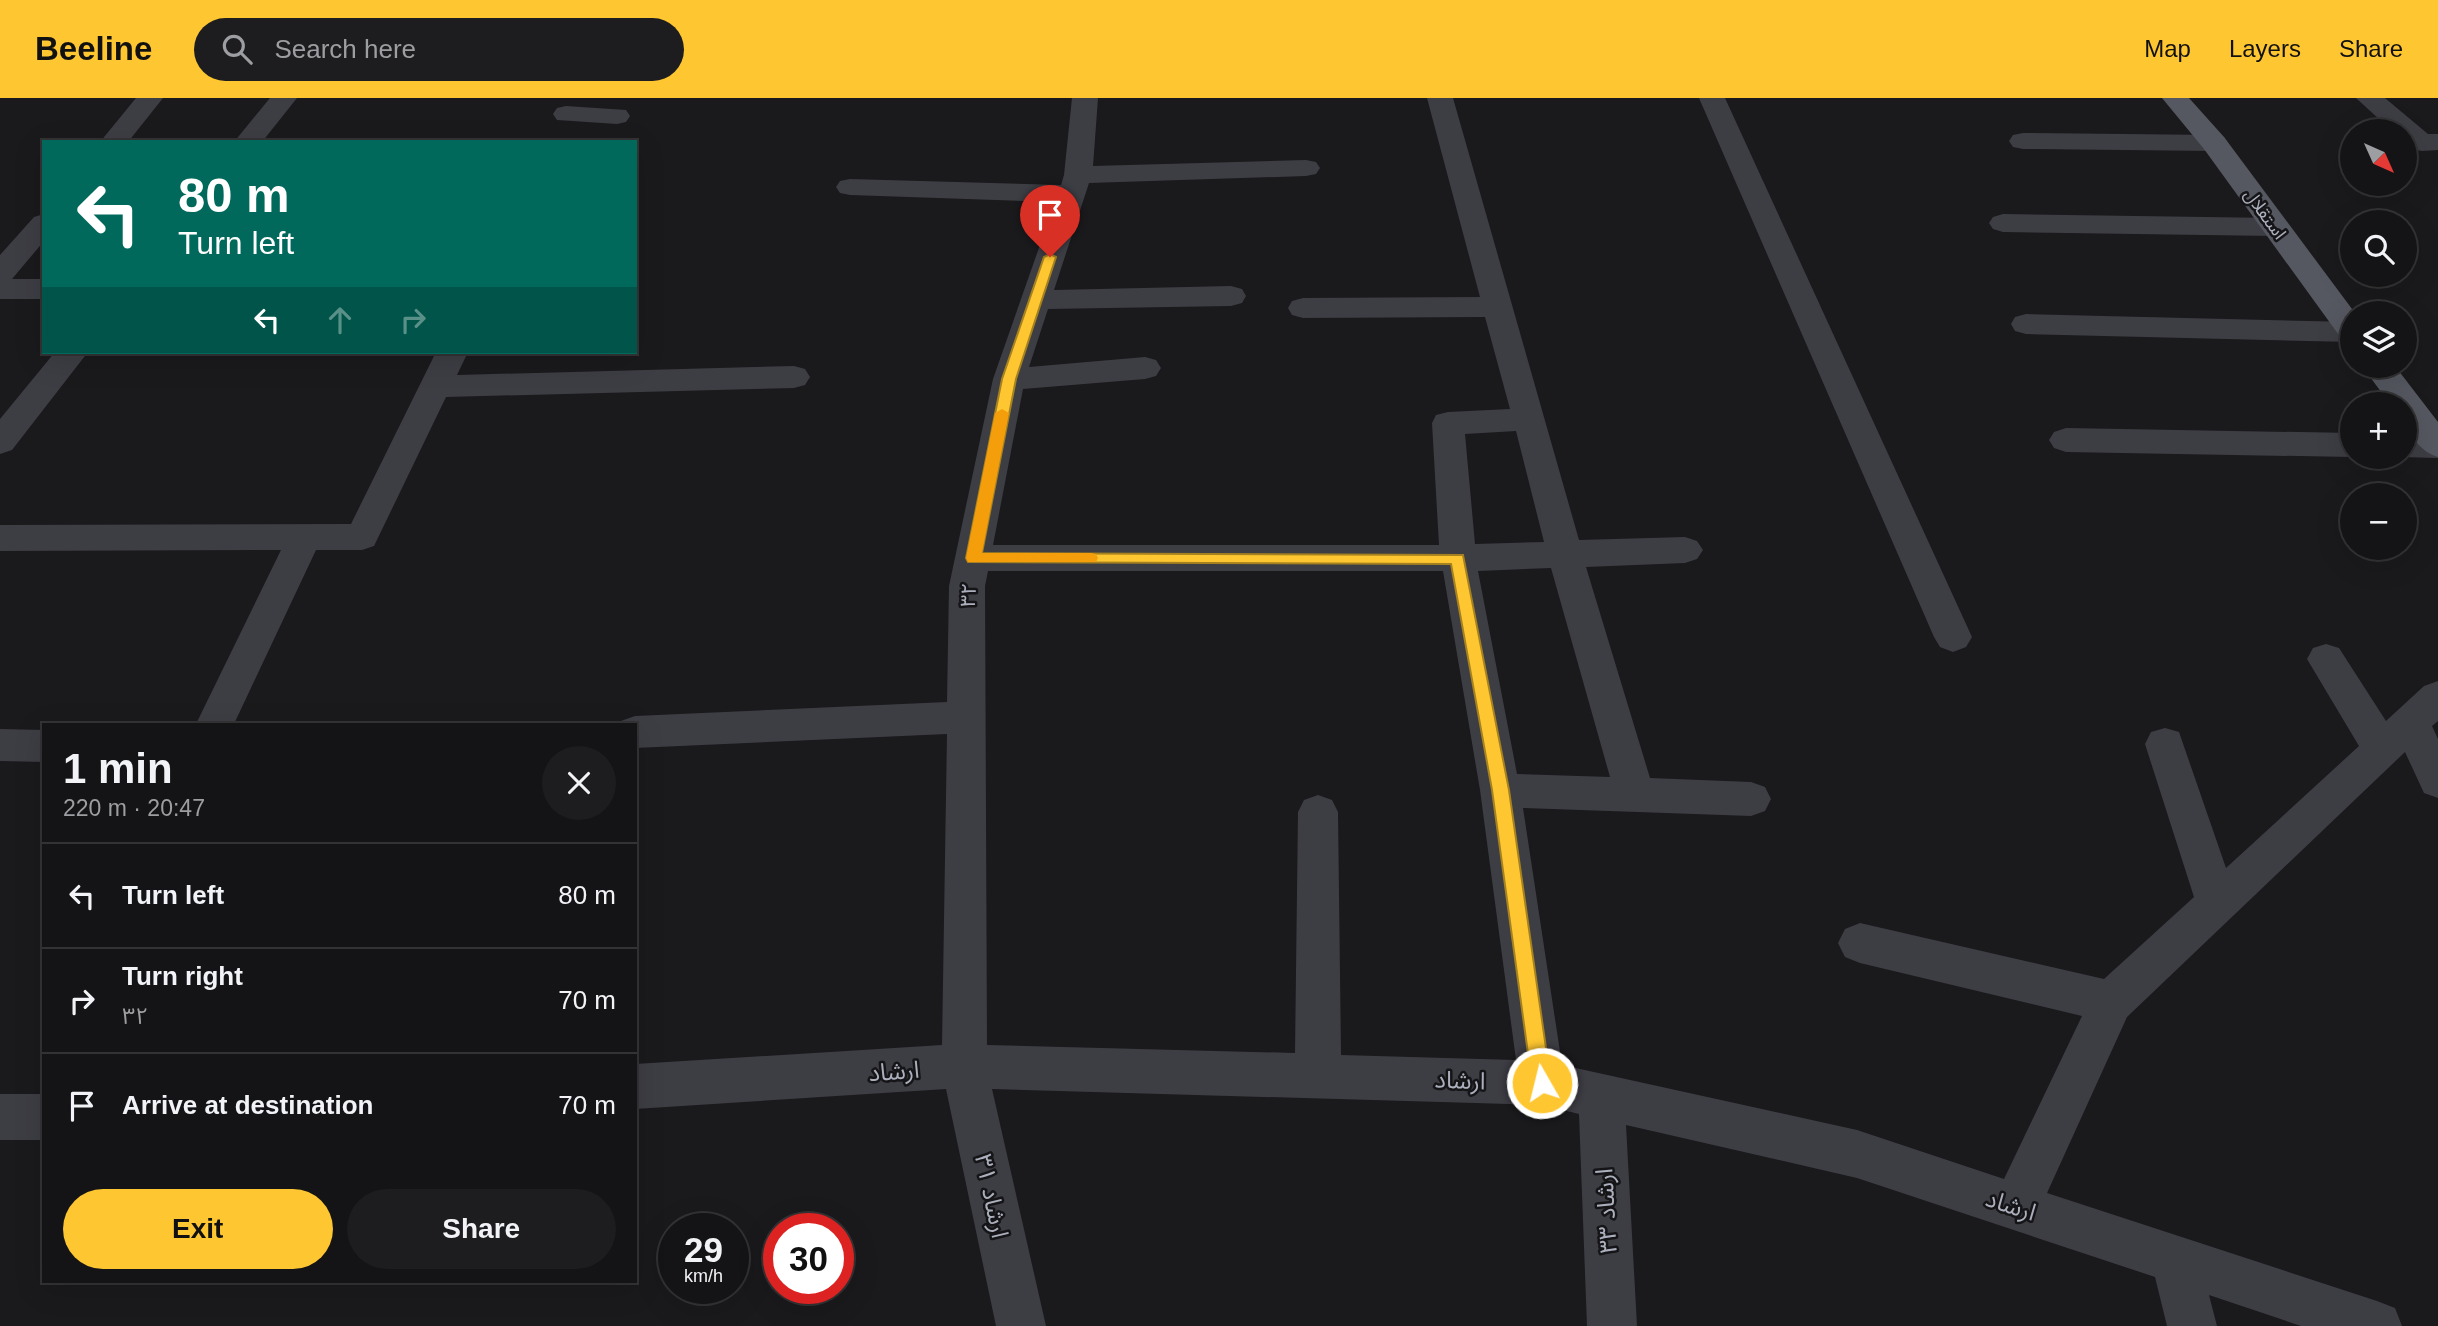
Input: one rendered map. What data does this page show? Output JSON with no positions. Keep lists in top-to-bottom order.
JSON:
{
  "streets": {
    "main road": ["استقلال"],
    "street": [
      "۳۲",
      "ارشاد",
      "ارشاد ۳۱",
      "ارشاد ۳۳"
    ]
  },
  "crossings": [
    ["۳۲", "ارشاد"],
    ["۳۲", "ارشاد ۳۱"],
    ["ارشاد", "ارشاد ۳۱"],
    ["ارشاد", "ارشاد ۳۳"]
  ],
  "north": "bottom right",
  "page": {
    "header": "Beeline",
    "search": "Search here",
    "nav": ["Map", "Layers", "Share"],
    "map_buttons": ["+", "−"],
    "turn": ["80 m", "Turn left"],
    "heading": ["1 min", "220 m · 20:47"],
    "list": [
      {
        "name": "Turn left",
        "value": "80 m"
      },
      {
        "name": "Turn right",
        "note": "۳۲",
        "value": "70 m"
      },
      {
        "name": "Arrive at destination",
        "value": "70 m"
      }
    ],
    "buttons": ["Exit", "Share"],
    "speed": "29 km/h",
    "limit": "30"
  }
}
